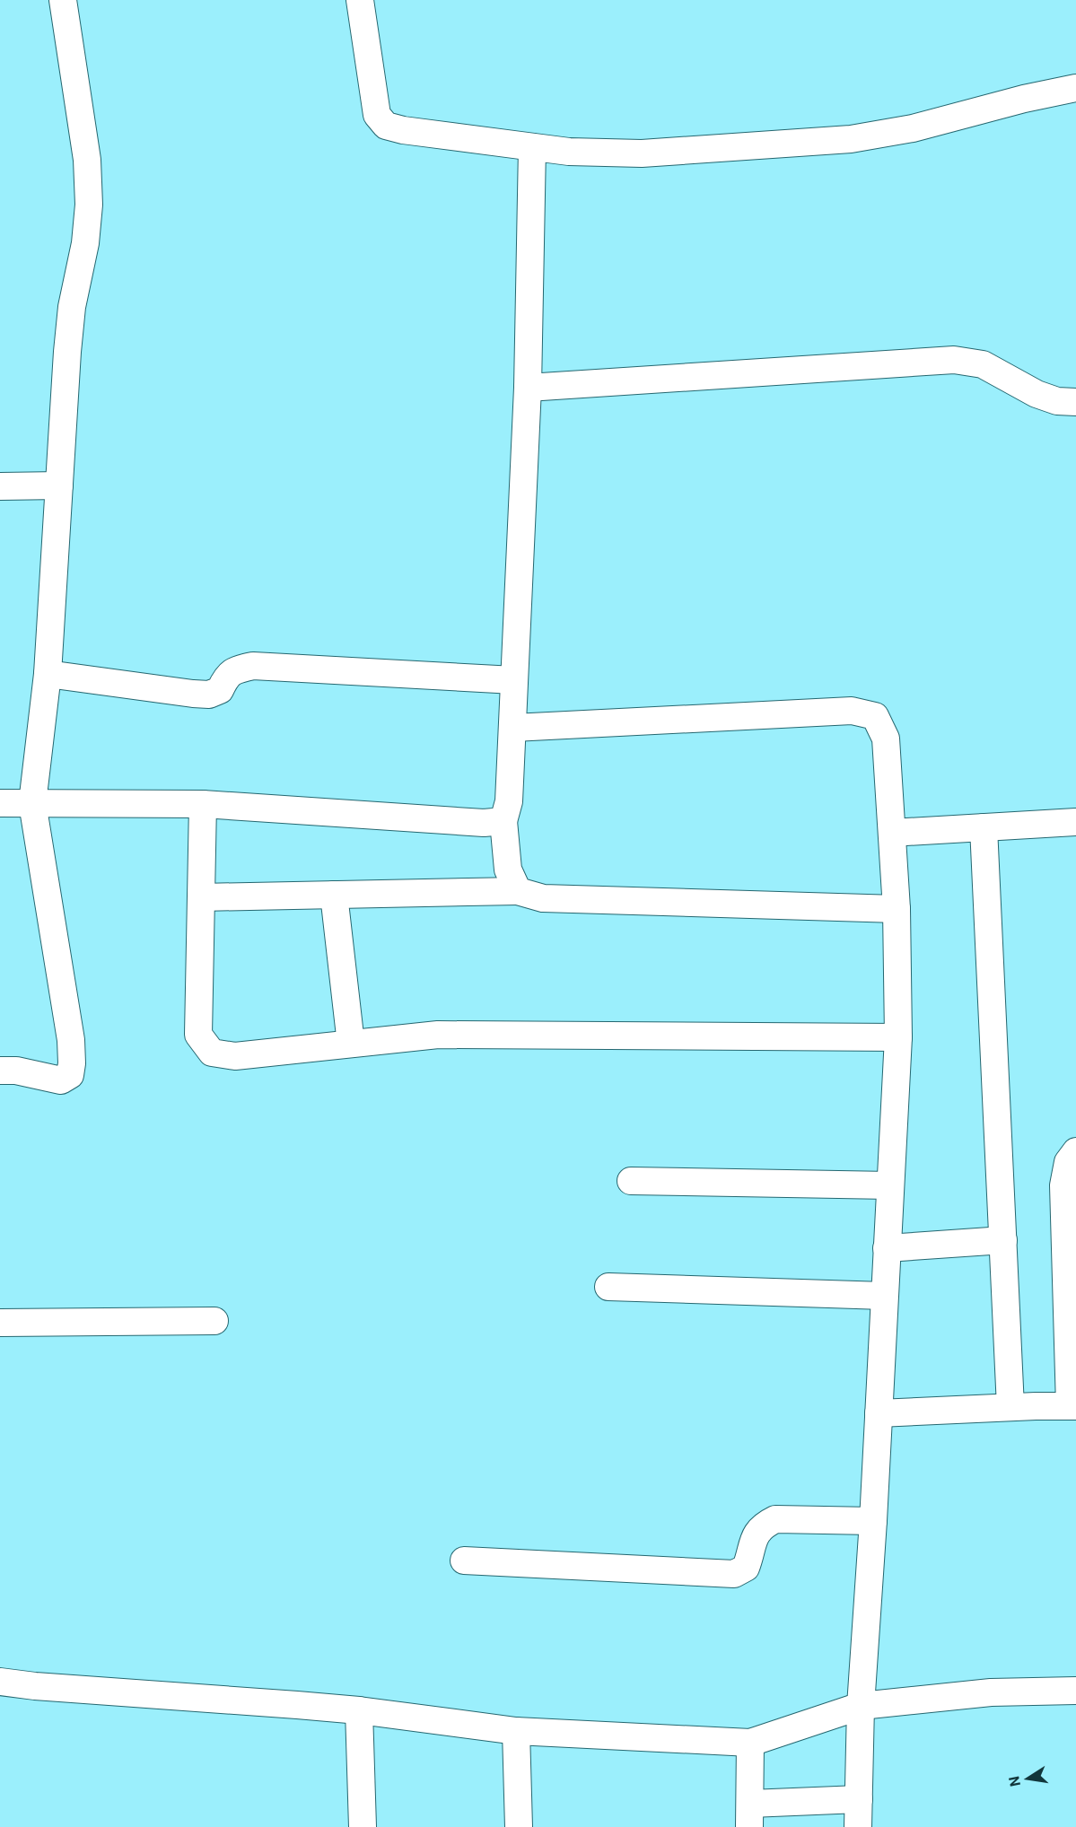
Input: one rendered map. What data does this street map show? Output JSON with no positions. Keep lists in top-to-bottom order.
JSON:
{
  "north": "left"
}
